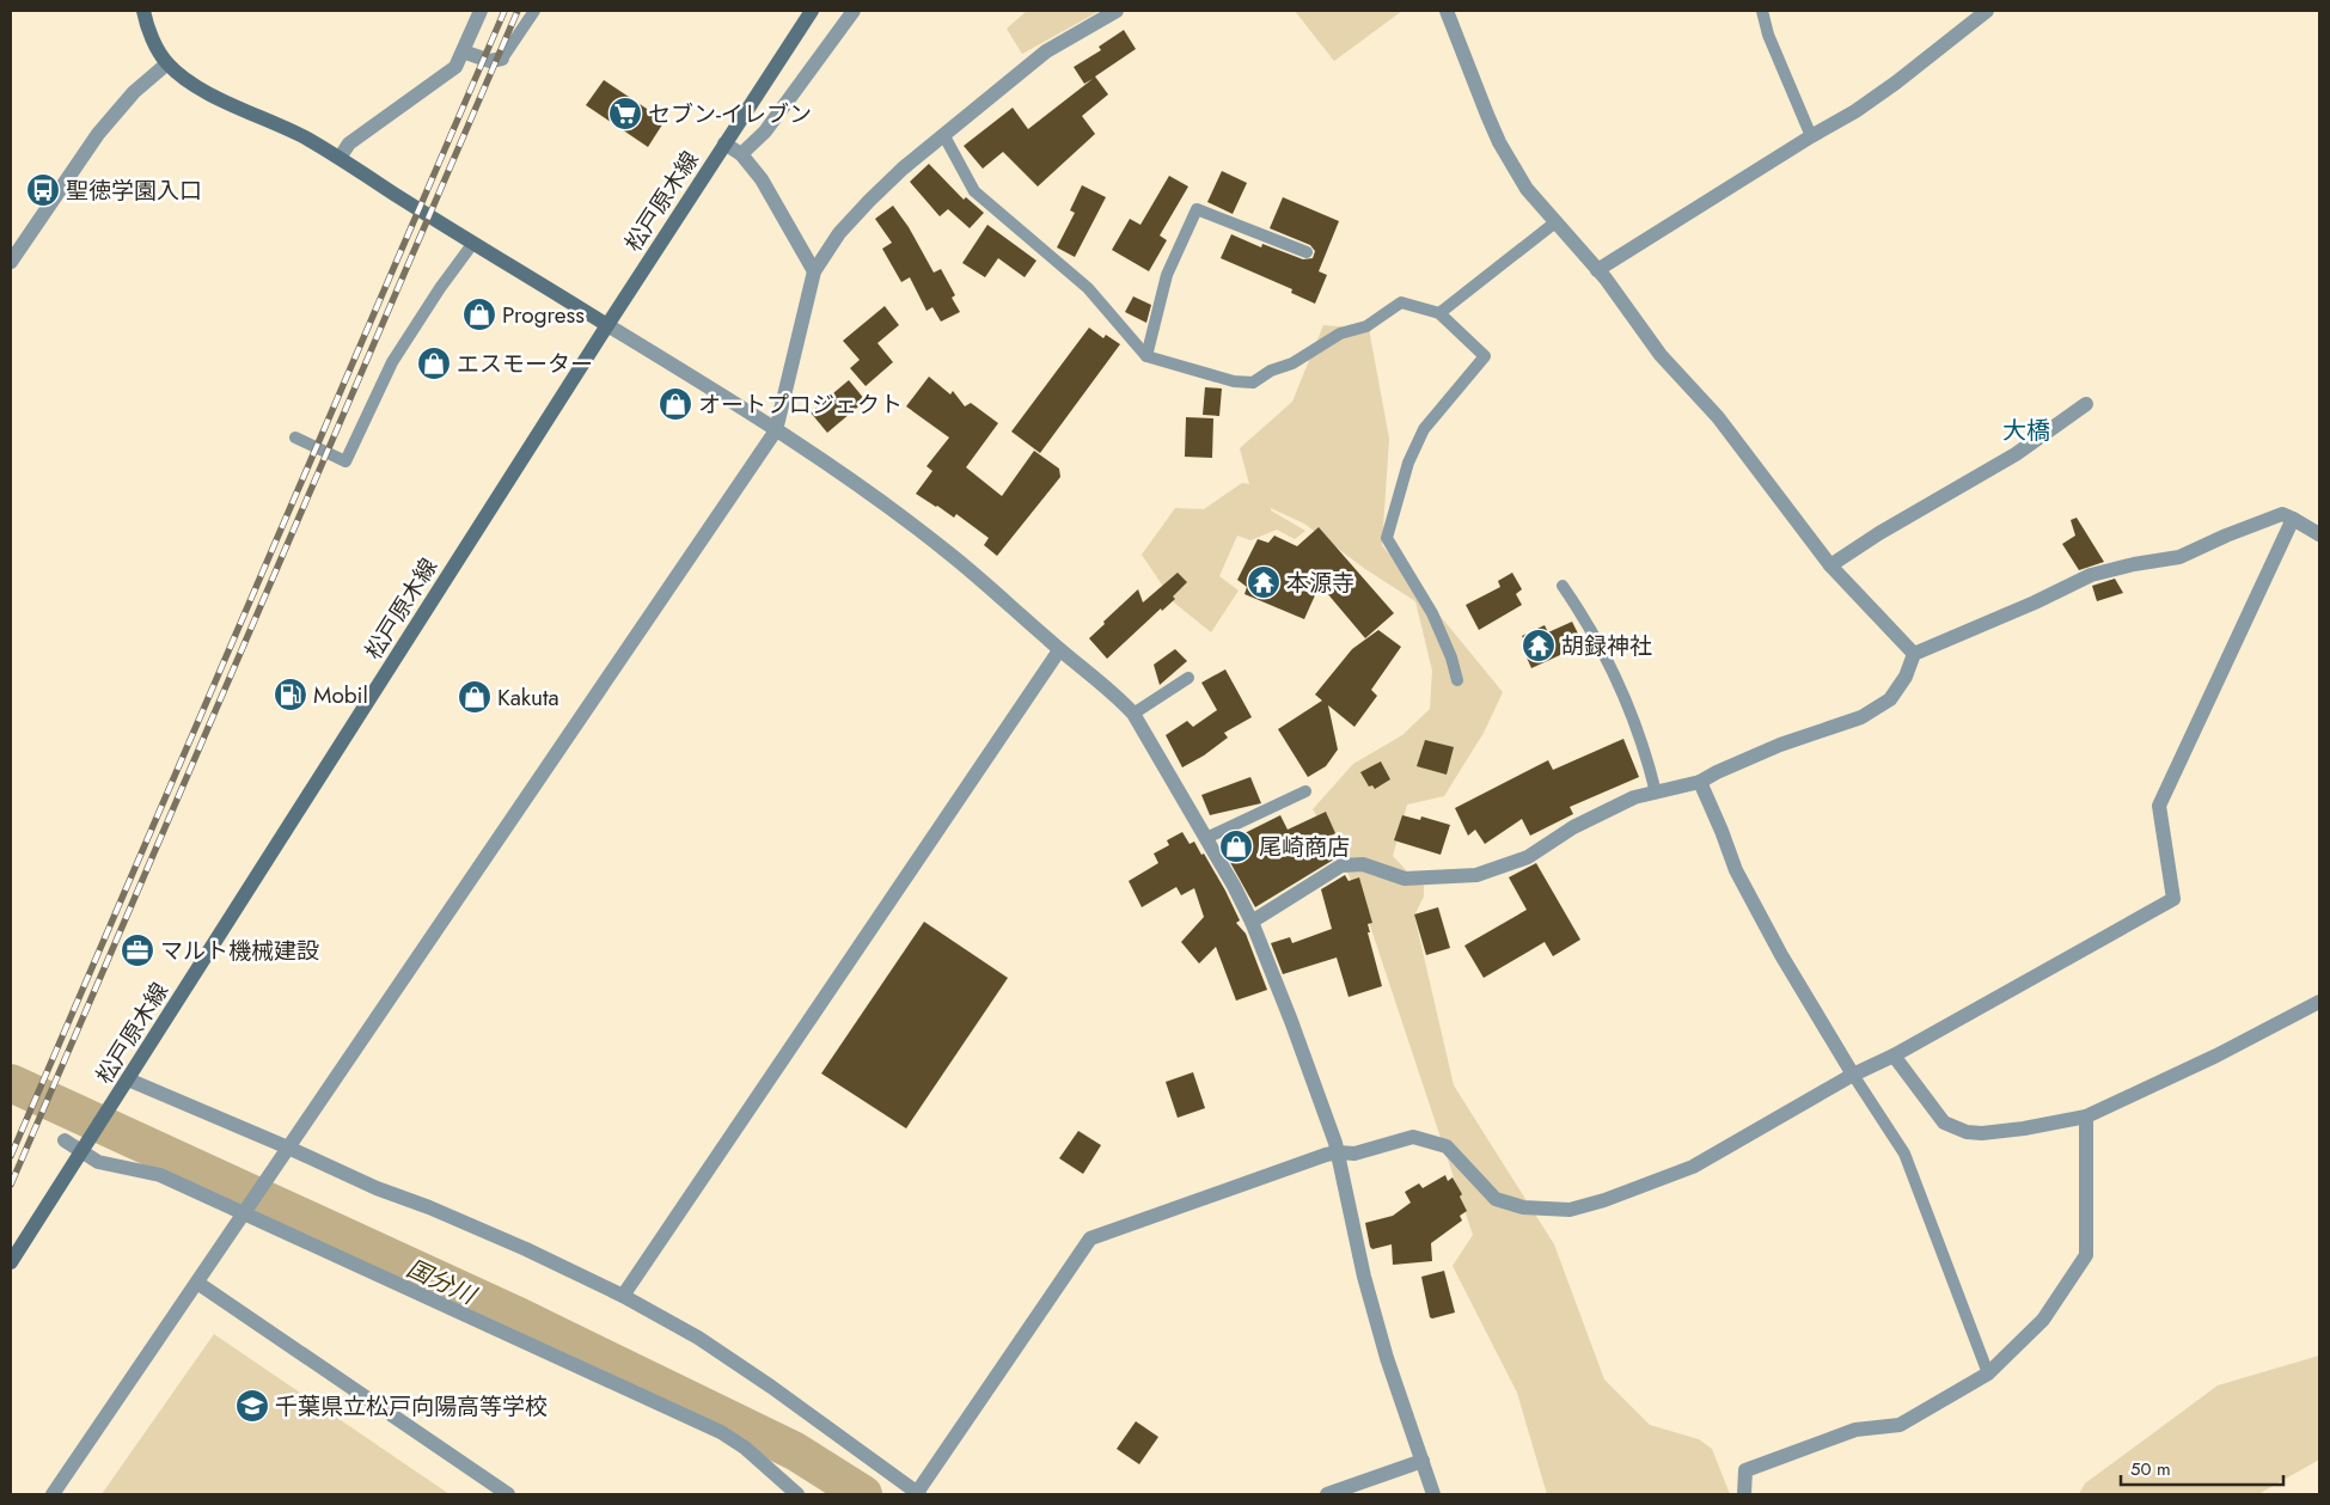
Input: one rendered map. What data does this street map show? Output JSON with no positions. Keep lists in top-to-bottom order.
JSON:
{
  "streets": {
    "main road": ["松戸原木線"]
  },
  "districts": ["大橋"],
  "water": ["国分川"],
  "places": {
    "supermarket": ["セブン-イレブン"],
    "bus stop": ["聖徳学園入口"],
    "shop": [
      "Progress",
      "エスモーター",
      "オートプロジェクト",
      "Kakuta",
      "尾崎商店"
    ],
    "temple": ["本源寺", "胡録神社"],
    "fuel station": ["Mobil"],
    "office": ["マルト機械建設"],
    "school or university": ["千葉県立松戸向陽高等学校"]
  },
  "scale_bar": "50 m"
}
